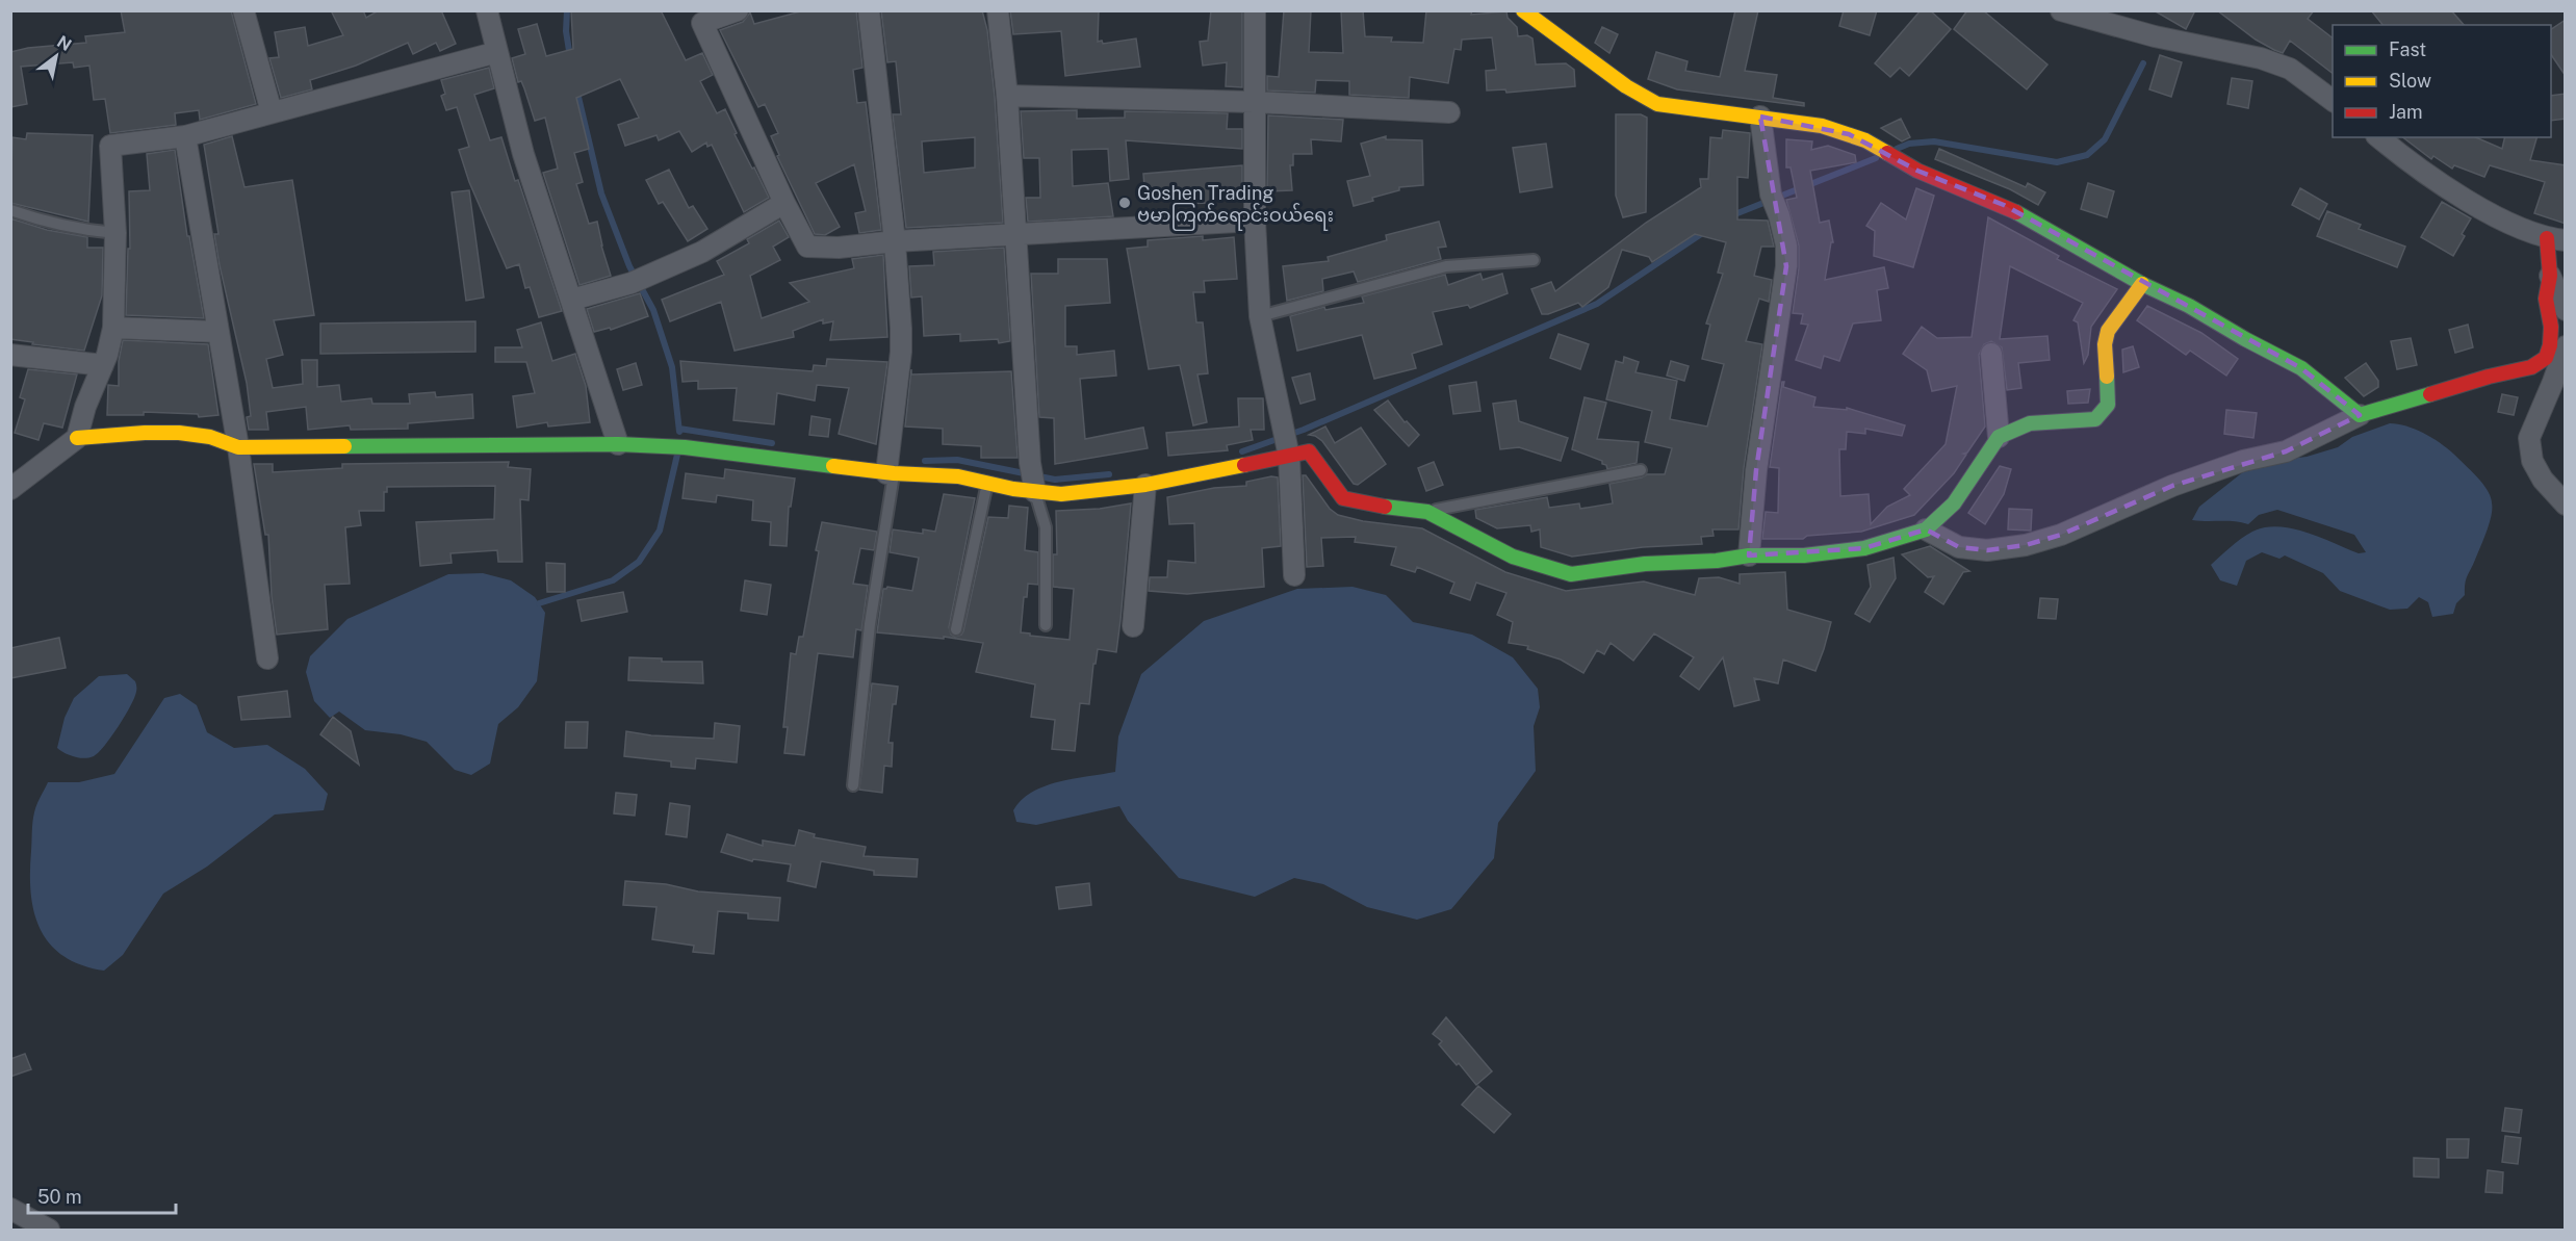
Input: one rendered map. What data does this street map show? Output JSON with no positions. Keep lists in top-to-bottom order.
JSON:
{
  "places": ["Goshen Trading ဗမာကြက်ရောင်းဝယ်ရေး"],
  "legend": ["Fast", "Slow", "Jam"],
  "scale_bar": "50 m",
  "north": "top right"
}
